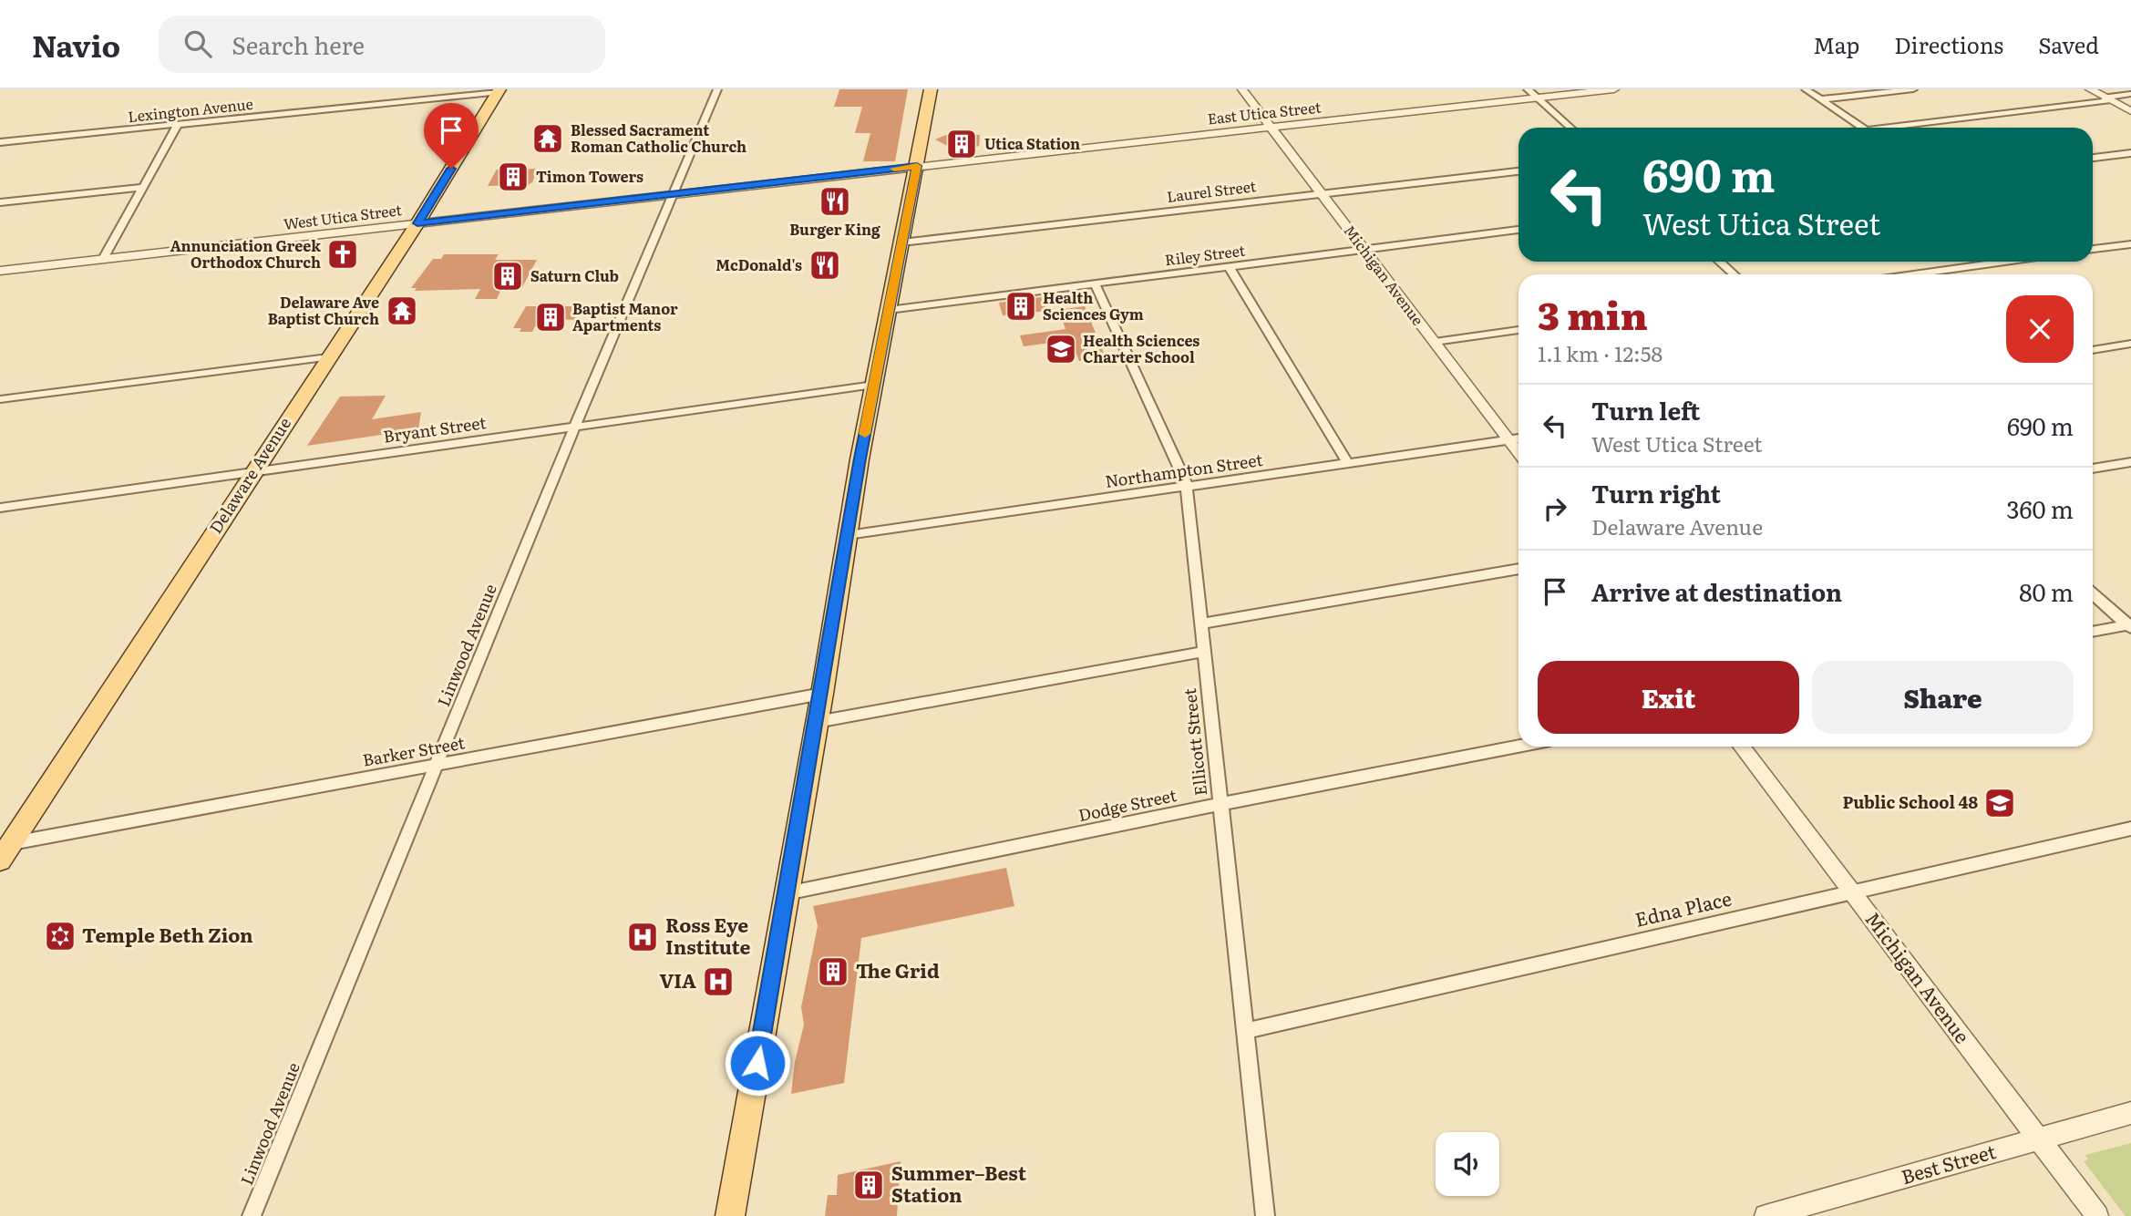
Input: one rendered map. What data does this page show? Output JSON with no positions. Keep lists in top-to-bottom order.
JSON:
{
  "streets": {
    "main road": ["Delaware Avenue"],
    "street": [
      "Lexington Avenue",
      "East Utica Street",
      "Laurel Street",
      "West Utica Street",
      "Riley Street",
      "Michigan Avenue",
      "Bryant Street",
      "Northampton Street",
      "Linwood Avenue",
      "Ellicott Street",
      "Barker Street",
      "Dodge Street",
      "Edna Place",
      "Best Street"
    ]
  },
  "crossings": [
    ["Lexington Avenue", "Delaware Avenue"],
    ["East Utica Street", "West Utica Street"],
    ["East Utica Street", "Michigan Avenue"],
    ["Laurel Street", "Michigan Avenue"],
    ["West Utica Street", "Delaware Avenue"],
    ["West Utica Street", "Linwood Avenue"],
    ["Riley Street", "Michigan Avenue"],
    ["Riley Street", "Ellicott Street"],
    ["Michigan Avenue", "Northampton Street"],
    ["Michigan Avenue", "Edna Place"],
    ["Michigan Avenue", "Best Street"],
    ["Bryant Street", "Delaware Avenue"],
    ["Bryant Street", "Linwood Avenue"],
    ["Northampton Street", "Ellicott Street"],
    ["Delaware Avenue", "Barker Street"],
    ["Linwood Avenue", "Barker Street"],
    ["Ellicott Street", "Dodge Street"],
    ["Ellicott Street", "Edna Place"]
  ],
  "places": {
    "temple": ["Blessed Sacrament Roman Catholic Church", "Delaware Ave Baptist Church"],
    "building": [
      "Utica Station",
      "Timon Towers",
      "Saturn Club",
      "Health Sciences Gym",
      "Baptist Manor Apartments",
      "The Grid",
      "Summer–Best Station"
    ],
    "restaurant": ["Burger King", "McDonald's"],
    "church": ["Annunciation Greek Orthodox Church"],
    "school or university": ["Health Sciences Charter School", "Public School 48"],
    "synagogue": ["Temple Beth Zion"],
    "hospital": ["Ross Eye Institute", "VIA"]
  },
  "page": {
    "header": "Navio",
    "search": "Search here",
    "nav": ["Map", "Directions", "Saved"],
    "turn": ["690 m", "West Utica Street"],
    "heading": ["3 min", "1.1 km · 12:58"],
    "list": [
      {
        "name": "Turn left",
        "note": "West Utica Street",
        "value": "690 m"
      },
      {
        "name": "Turn right",
        "note": "Delaware Avenue",
        "value": "360 m"
      },
      {
        "name": "Arrive at destination",
        "value": "80 m"
      }
    ],
    "buttons": ["Exit", "Share"]
  }
}
